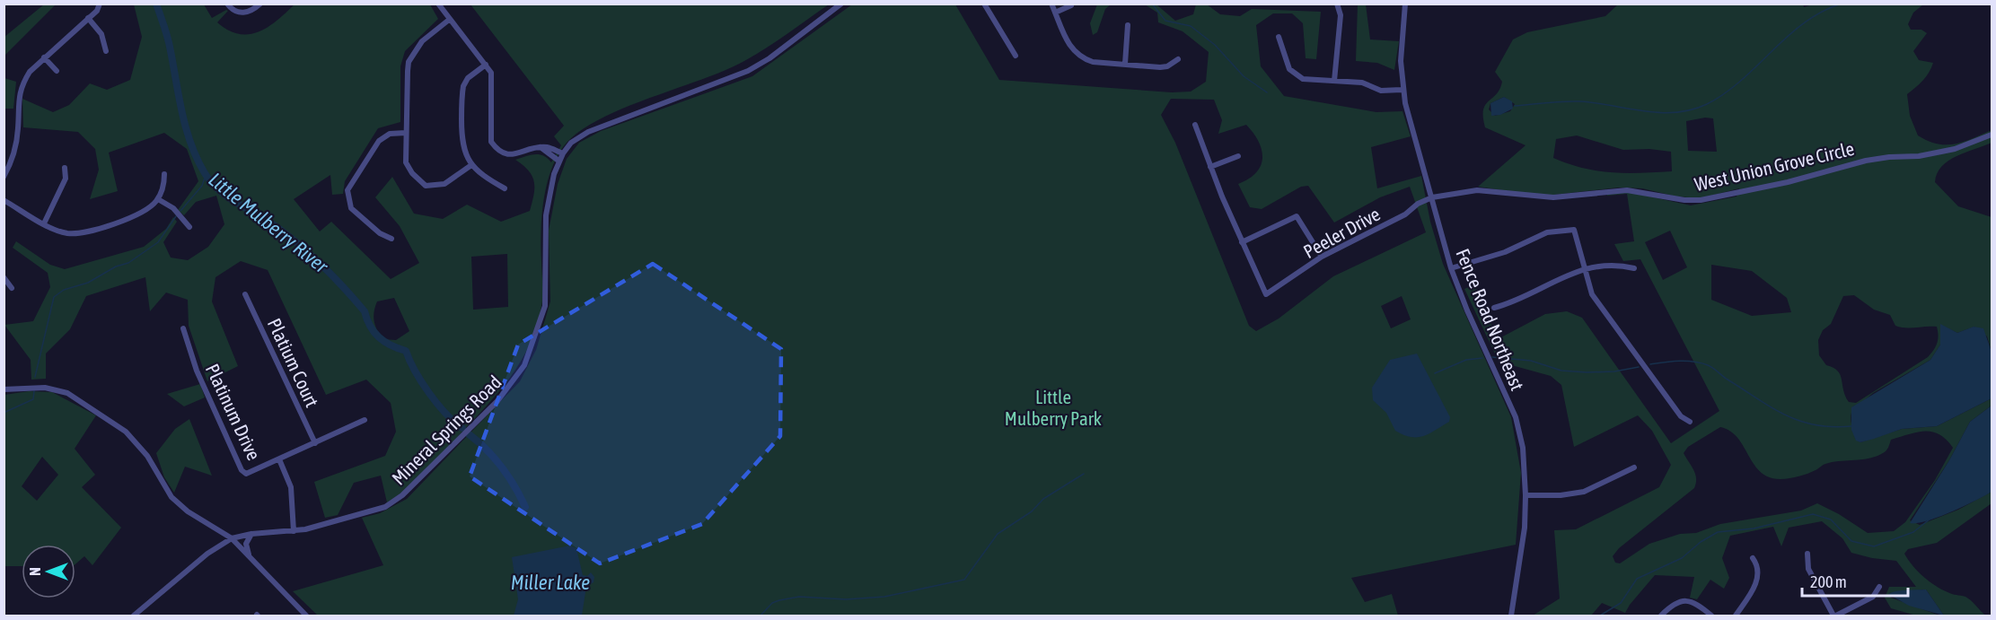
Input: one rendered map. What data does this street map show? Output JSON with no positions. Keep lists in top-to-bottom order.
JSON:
{
  "streets": {
    "street": [
      "West Union Grove Circle",
      "Peeler Drive",
      "Fence Road Northeast",
      "Platium Court",
      "Platinum Drive",
      "Mineral Springs Road"
    ]
  },
  "crossings": [
    ["West Union Grove Circle", "Peeler Drive"],
    ["West Union Grove Circle", "Fence Road Northeast"],
    ["Peeler Drive", "Fence Road Northeast"],
    ["Platium Court", "Platinum Drive"]
  ],
  "water": ["Little Mulberry River", "Miller Lake"],
  "parks": ["Little Mulberry Park"],
  "scale_bar": "200 m",
  "north": "left"
}
